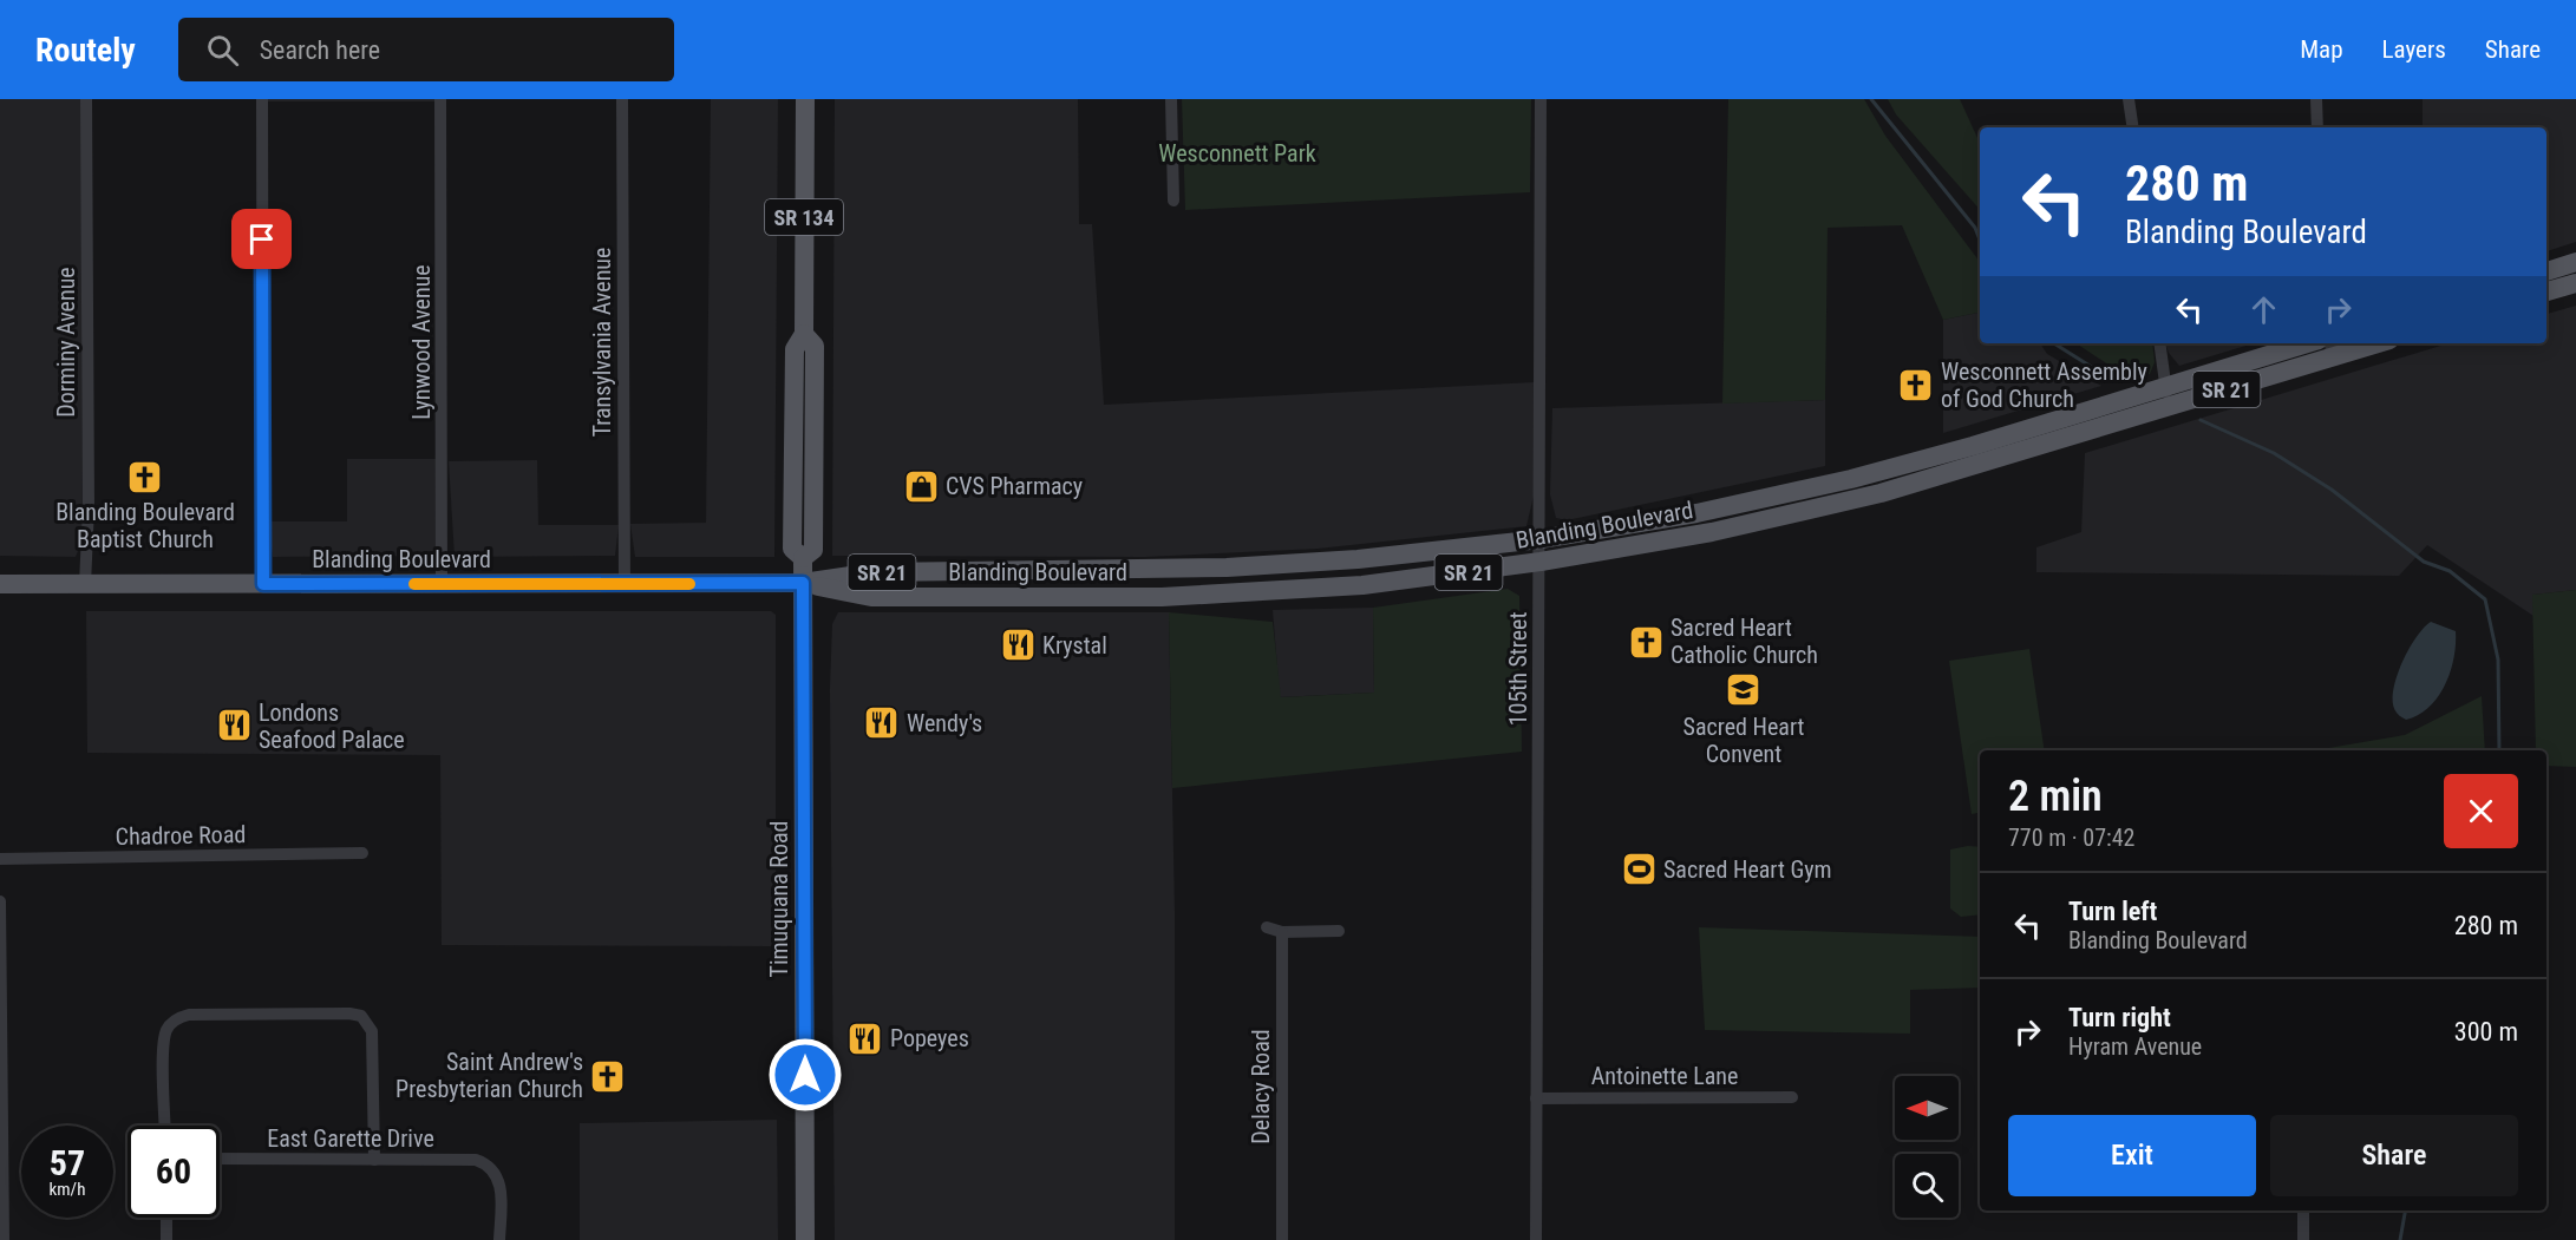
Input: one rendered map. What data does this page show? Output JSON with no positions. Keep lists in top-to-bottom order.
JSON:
{
  "streets": {
    "main road": [
      "SR 134",
      "SR 21",
      "Blanding Boulevard",
      "Timuquana Road"
    ],
    "street": [
      "Dorminy Avenue",
      "Lynwood Avenue",
      "Transylvania Avenue",
      "105th Street",
      "Chadroe Road",
      "Antoinette Lane",
      "Delacy Road",
      "East Garette Drive"
    ]
  },
  "crossings": [
    ["Dorminy Avenue", "Blanding Boulevard"],
    ["Lynwood Avenue", "Blanding Boulevard"],
    ["Transylvania Avenue", "Blanding Boulevard"],
    ["Blanding Boulevard", "105th Street"],
    ["Blanding Boulevard", "Timuquana Road"],
    ["105th Street", "Antoinette Lane"]
  ],
  "parks": ["Wesconnett Park"],
  "places": {
    "church": [
      "Wesconnett Assembly of God Church",
      "Blanding Boulevard Baptist Church",
      "Sacred Heart Catholic Church",
      "Saint Andrew's Presbyterian Church"
    ],
    "shop": ["CVS Pharmacy"],
    "restaurant": [
      "Krystal",
      "Wendy's",
      "Londons Seafood Palace",
      "Popeyes"
    ],
    "school or university": ["Sacred Heart Convent"],
    "sports": ["Sacred Heart Gym"]
  },
  "north": "left",
  "page": {
    "header": "Routely",
    "search": "Search here",
    "nav": ["Map", "Layers", "Share"],
    "turn": ["280 m", "Blanding Boulevard"],
    "heading": ["2 min", "770 m · 07:42"],
    "list": [
      {
        "name": "Turn left",
        "note": "Blanding Boulevard",
        "value": "280 m"
      },
      {
        "name": "Turn right",
        "note": "Hyram Avenue",
        "value": "300 m"
      }
    ],
    "buttons": ["Exit", "Share"],
    "speed": "57 km/h",
    "limit": "60"
  }
}
